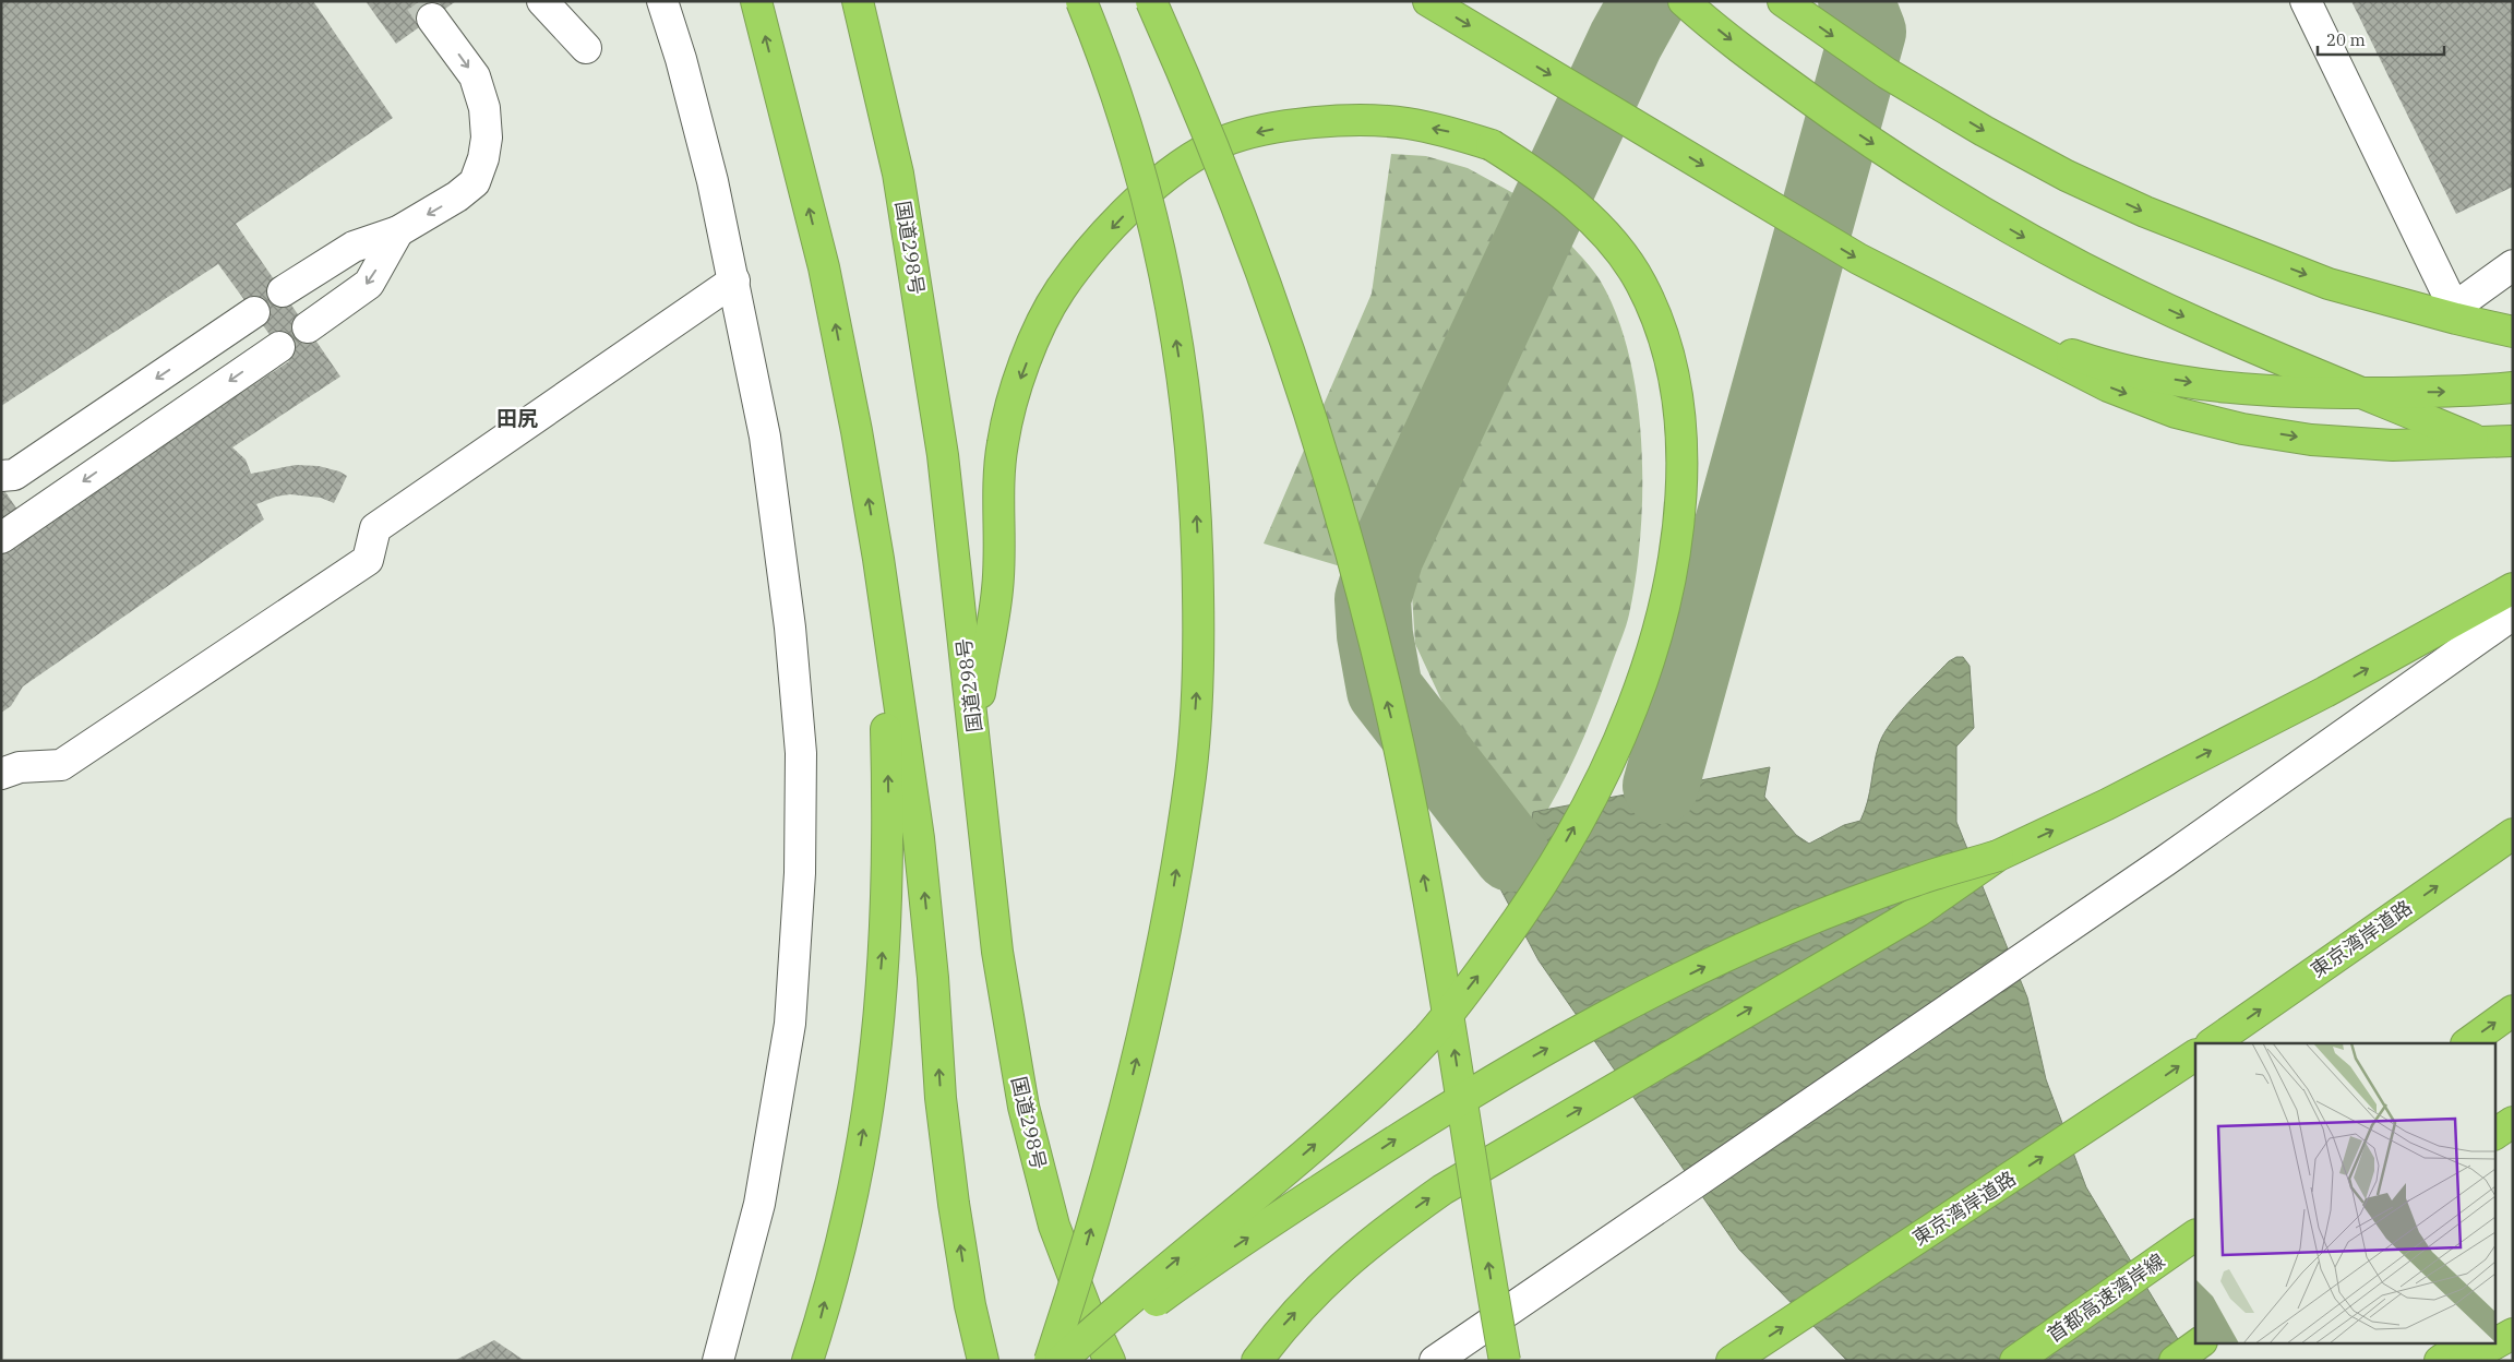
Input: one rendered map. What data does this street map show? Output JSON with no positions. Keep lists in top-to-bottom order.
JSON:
{
  "streets": {
    "highway": ["国道298号", "東京湾岸道路", "首都高速湾岸線"]
  },
  "districts": ["田尻"],
  "scale_bar": "20 m"
}
